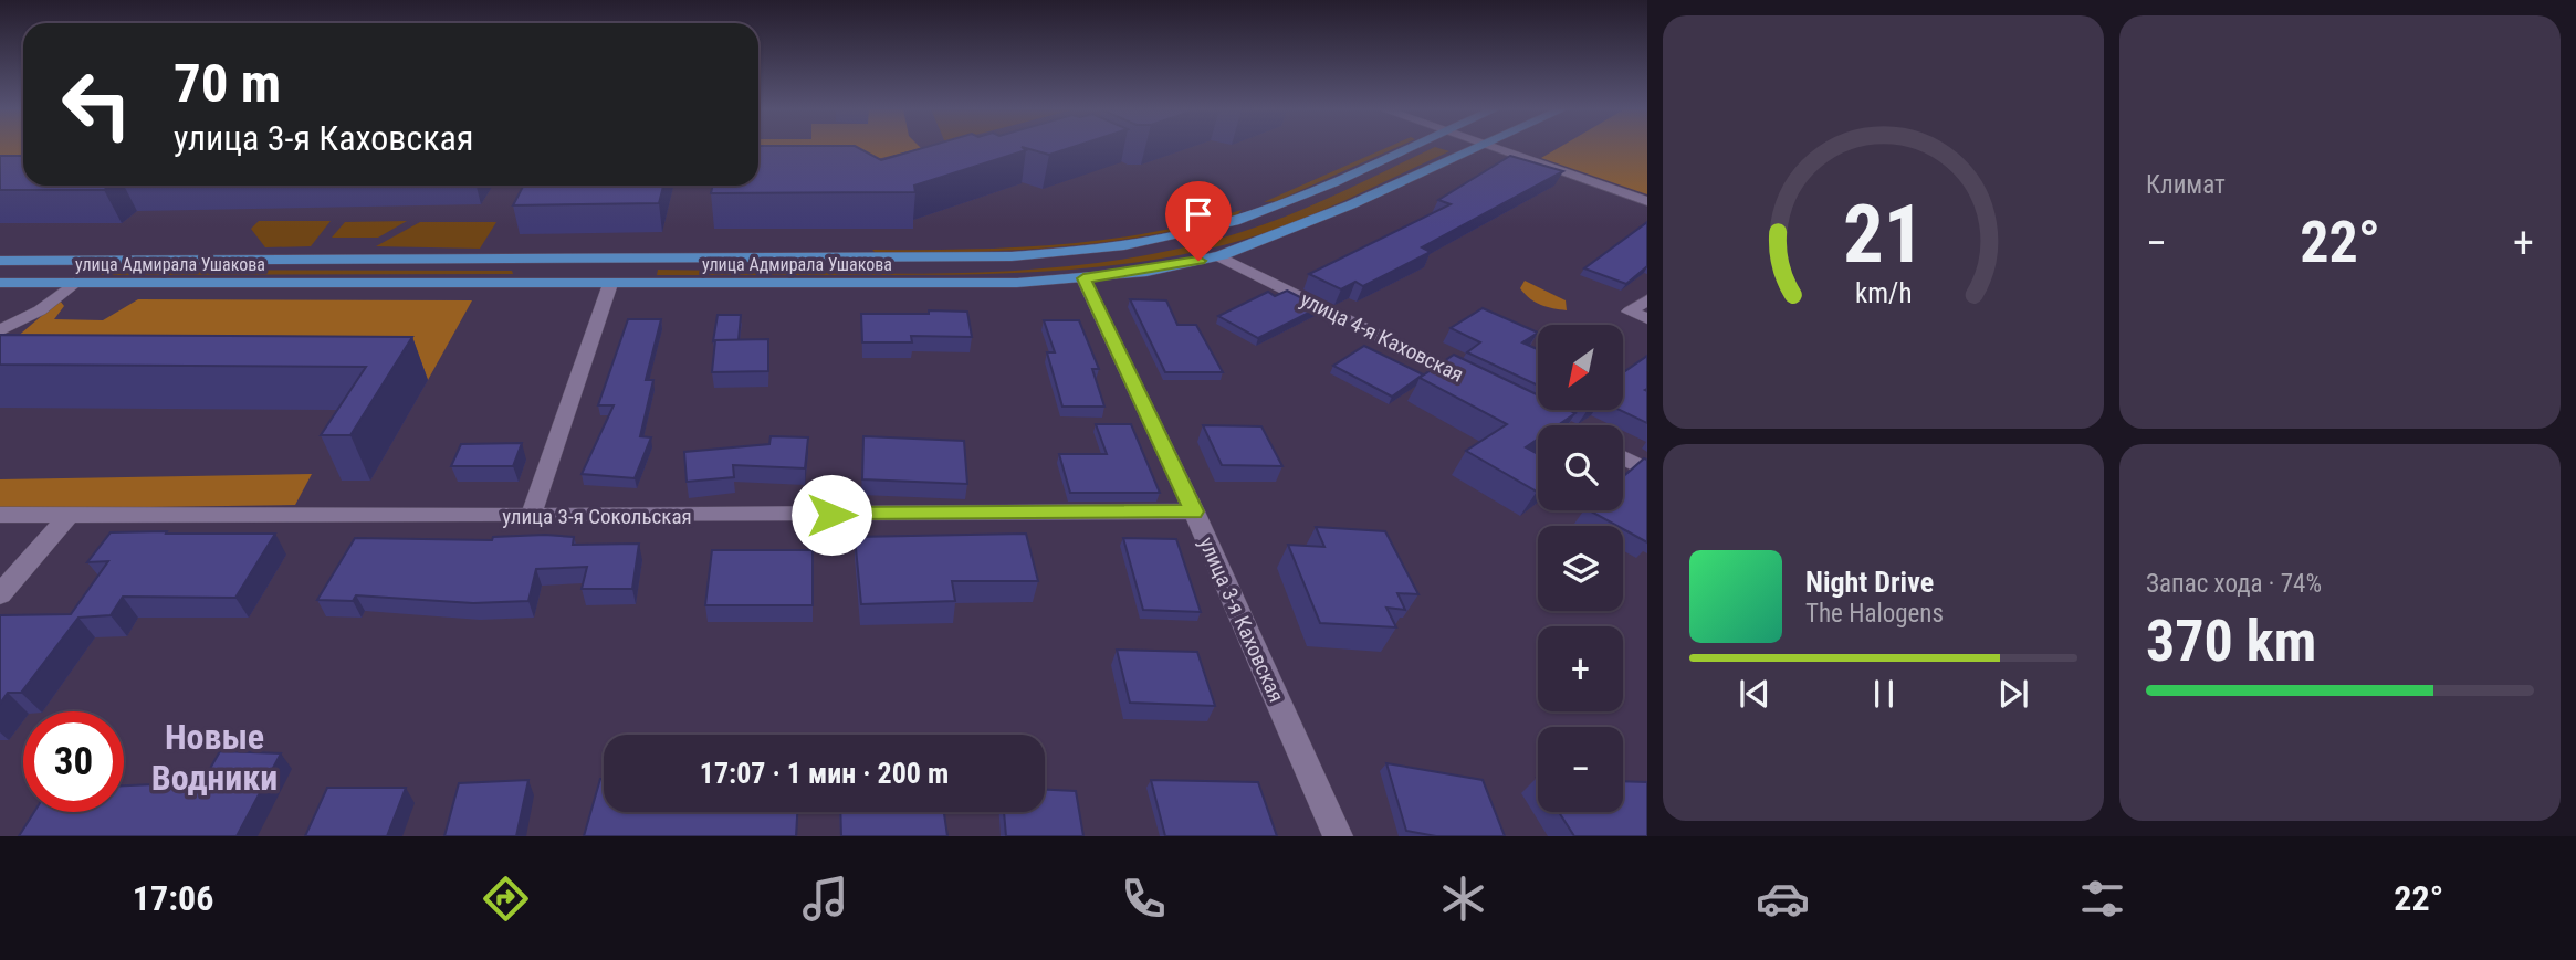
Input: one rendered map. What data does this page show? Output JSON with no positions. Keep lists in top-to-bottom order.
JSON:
{
  "streets": {
    "main road": ["улица Адмирала Ушакова"],
    "street": ["улица 4-я Каховская", "улица 3-я Сокольская", "улица 3-я Каховская"]
  },
  "crossings": [
    ["улица Адмирала Ушакова", "улица 4-я Каховская"],
    ["улица Адмирала Ушакова", "улица 3-я Каховская"],
    ["улица 3-я Сокольская", "улица 3-я Каховская"]
  ],
  "districts": ["Новые Водники"],
  "north": "bottom left",
  "page": {
    "tile": [
      "Климат",
      ["Запас хода · 74%", "370 km"]
    ],
    "turn": ["70 m", "улица 3-я Каховская"],
    "heat": ["−", "22°", "+"],
    "map_buttons": ["+", "−"],
    "song": ["Night Drive", "The Halogens"],
    "limit": "30",
    "trip": "17:07 · 1 мин · 200 m",
    "tabs": ["17:06", "22°"],
    "gauge": ["21", "km/h"]
  }
}
